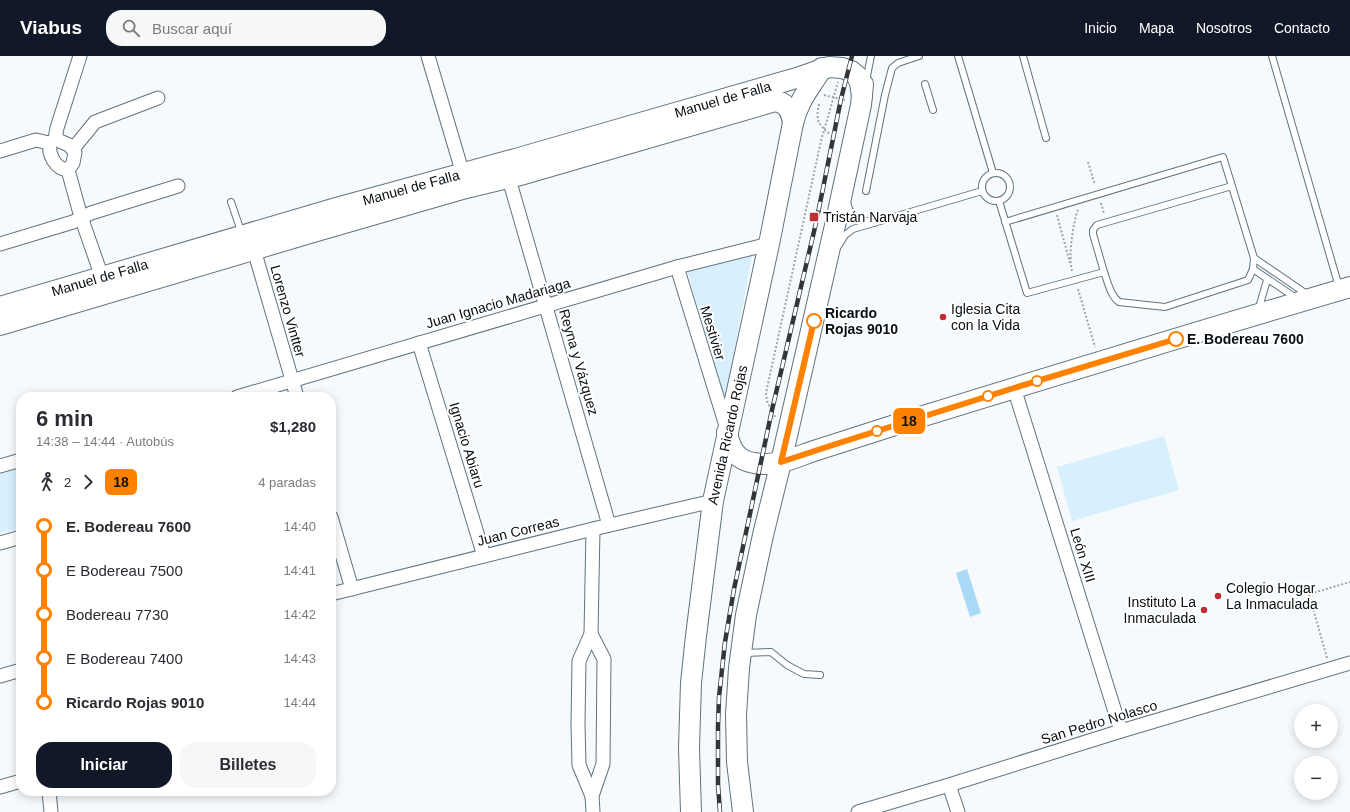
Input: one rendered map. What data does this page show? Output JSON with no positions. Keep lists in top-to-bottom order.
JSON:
{
  "streets": {
    "main road": ["Manuel de Falla", "Avenida Ricardo Rojas"],
    "street": [
      "Juan Ignacio Madariaga",
      "Lorenzo Vintter",
      "Mestivier",
      "Reyna y Vázquez",
      "Ignacio Abiaru",
      "Juan Correas",
      "León XIII",
      "San Pedro Nolasco"
    ]
  },
  "crossings": [
    ["Manuel de Falla", "Lorenzo Vintter"],
    ["Manuel de Falla", "Reyna y Vázquez"],
    ["Manuel de Falla", "Avenida Ricardo Rojas"],
    ["Juan Ignacio Madariaga", "Lorenzo Vintter"],
    ["Juan Ignacio Madariaga", "Mestivier"],
    ["Juan Ignacio Madariaga", "Reyna y Vázquez"],
    ["Juan Ignacio Madariaga", "Avenida Ricardo Rojas"],
    ["Juan Ignacio Madariaga", "Ignacio Abiaru"],
    ["Mestivier", "Avenida Ricardo Rojas"],
    ["Reyna y Vázquez", "Juan Correas"],
    ["Avenida Ricardo Rojas", "Juan Correas"],
    ["Ignacio Abiaru", "Juan Correas"],
    ["León XIII", "San Pedro Nolasco"]
  ],
  "places": {
    "transit": ["Tristán Narvaja"],
    "other": [
      "Iglesia Cita con la Vida",
      "Ricardo Rojas 9010",
      "E. Bodereau 7600",
      "Colegio Hogar La Inmaculada",
      "Instituto La Inmaculada"
    ]
  },
  "lines": ["bus line 18"],
  "page": {
    "header": "Viabus",
    "search": "Buscar aquí",
    "nav": [
      "Inicio",
      "Mapa",
      "Nosotros",
      "Contacto"
    ],
    "on_map": "18",
    "heading": ["6 min", "14:38 – 14:44 · Autobús", "$1,280"],
    "legs": ["2", "18", "4 paradas"],
    "list": [
      {
        "name": "E. Bodereau 7600",
        "value": "14:40"
      },
      {
        "name": "E Bodereau 7500",
        "value": "14:41"
      },
      {
        "name": "Bodereau 7730",
        "value": "14:42"
      },
      {
        "name": "E Bodereau 7400",
        "value": "14:43"
      },
      {
        "name": "Ricardo Rojas 9010",
        "value": "14:44"
      }
    ],
    "map_buttons": ["+", "−"],
    "buttons": ["Iniciar", "Billetes"]
  }
}
